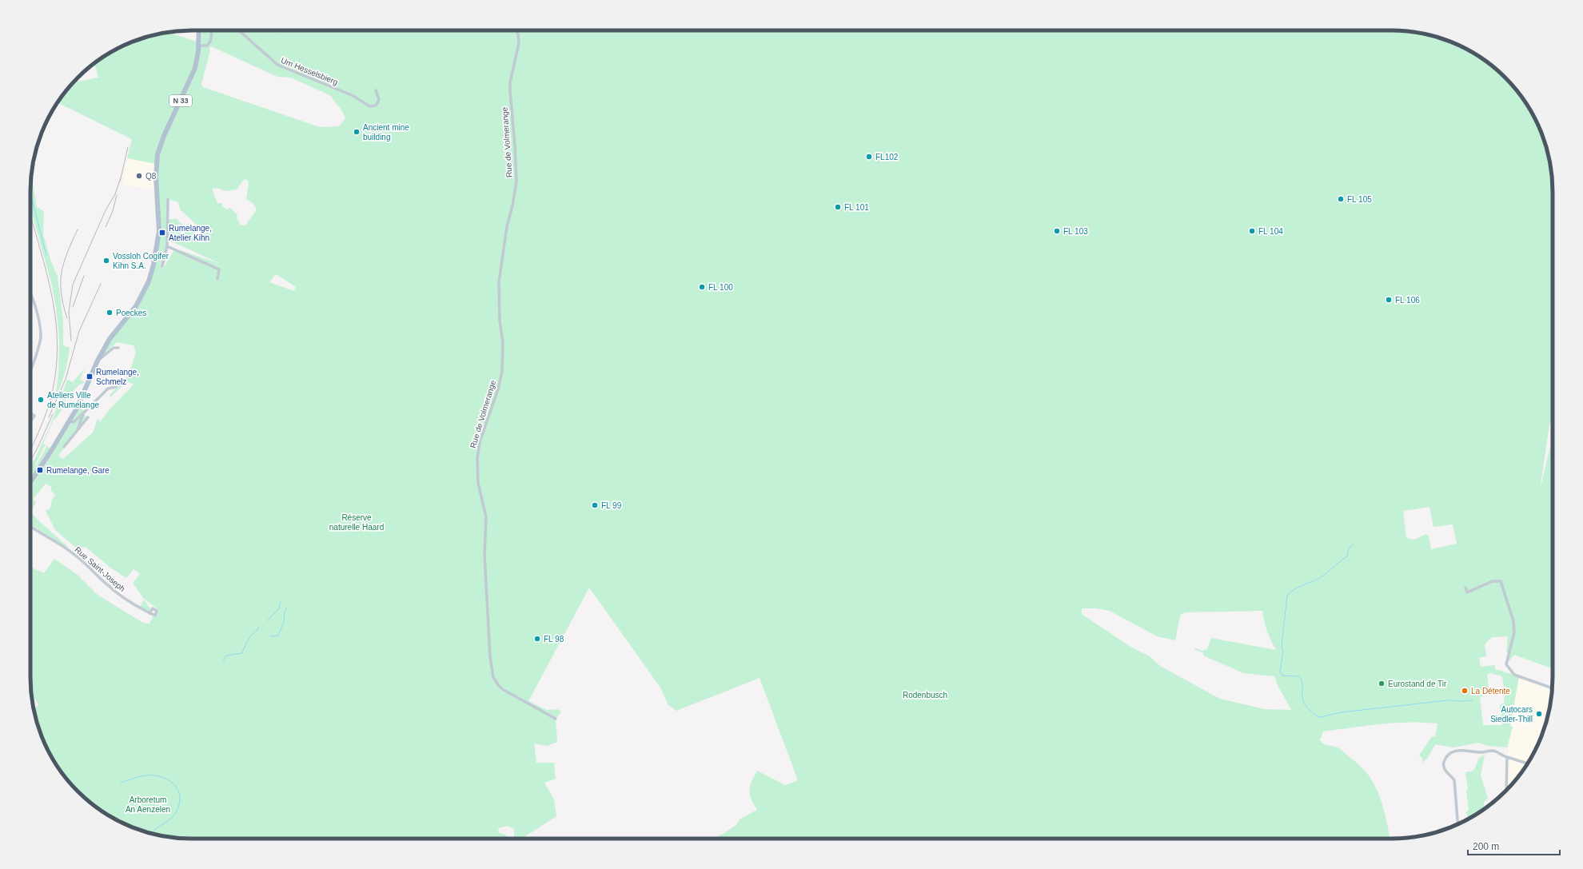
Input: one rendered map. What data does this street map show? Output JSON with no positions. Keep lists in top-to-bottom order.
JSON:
{
  "streets": {
    "main road": ["N 33"],
    "street": ["Um Hesselsbierg", "Rue de Volmerange", "Rue Saint-Joseph"]
  },
  "parks": ["Réserve naturelle Haard", "Rodenbusch", "Arboretum An Aenzelen"],
  "places": {
    "other": [
      "Ancient mine building",
      "FL102",
      "Q8",
      "FL 105",
      "FL 101",
      "FL 103",
      "FL 104",
      "Vossloh Cogifer Kihn S.A.",
      "FL 100",
      "FL 106",
      "Poeckes",
      "Ateliers Ville de Rumelange",
      "FL 99",
      "FL 98",
      "Eurostand de Tir",
      "La Détente",
      "Autocars Siedler-Thill"
    ],
    "transit": ["Rumelange, Atelier Kihn", "Rumelange, Schmelz", "Rumelange, Gare"]
  },
  "scale_bar": "200 m"
}
